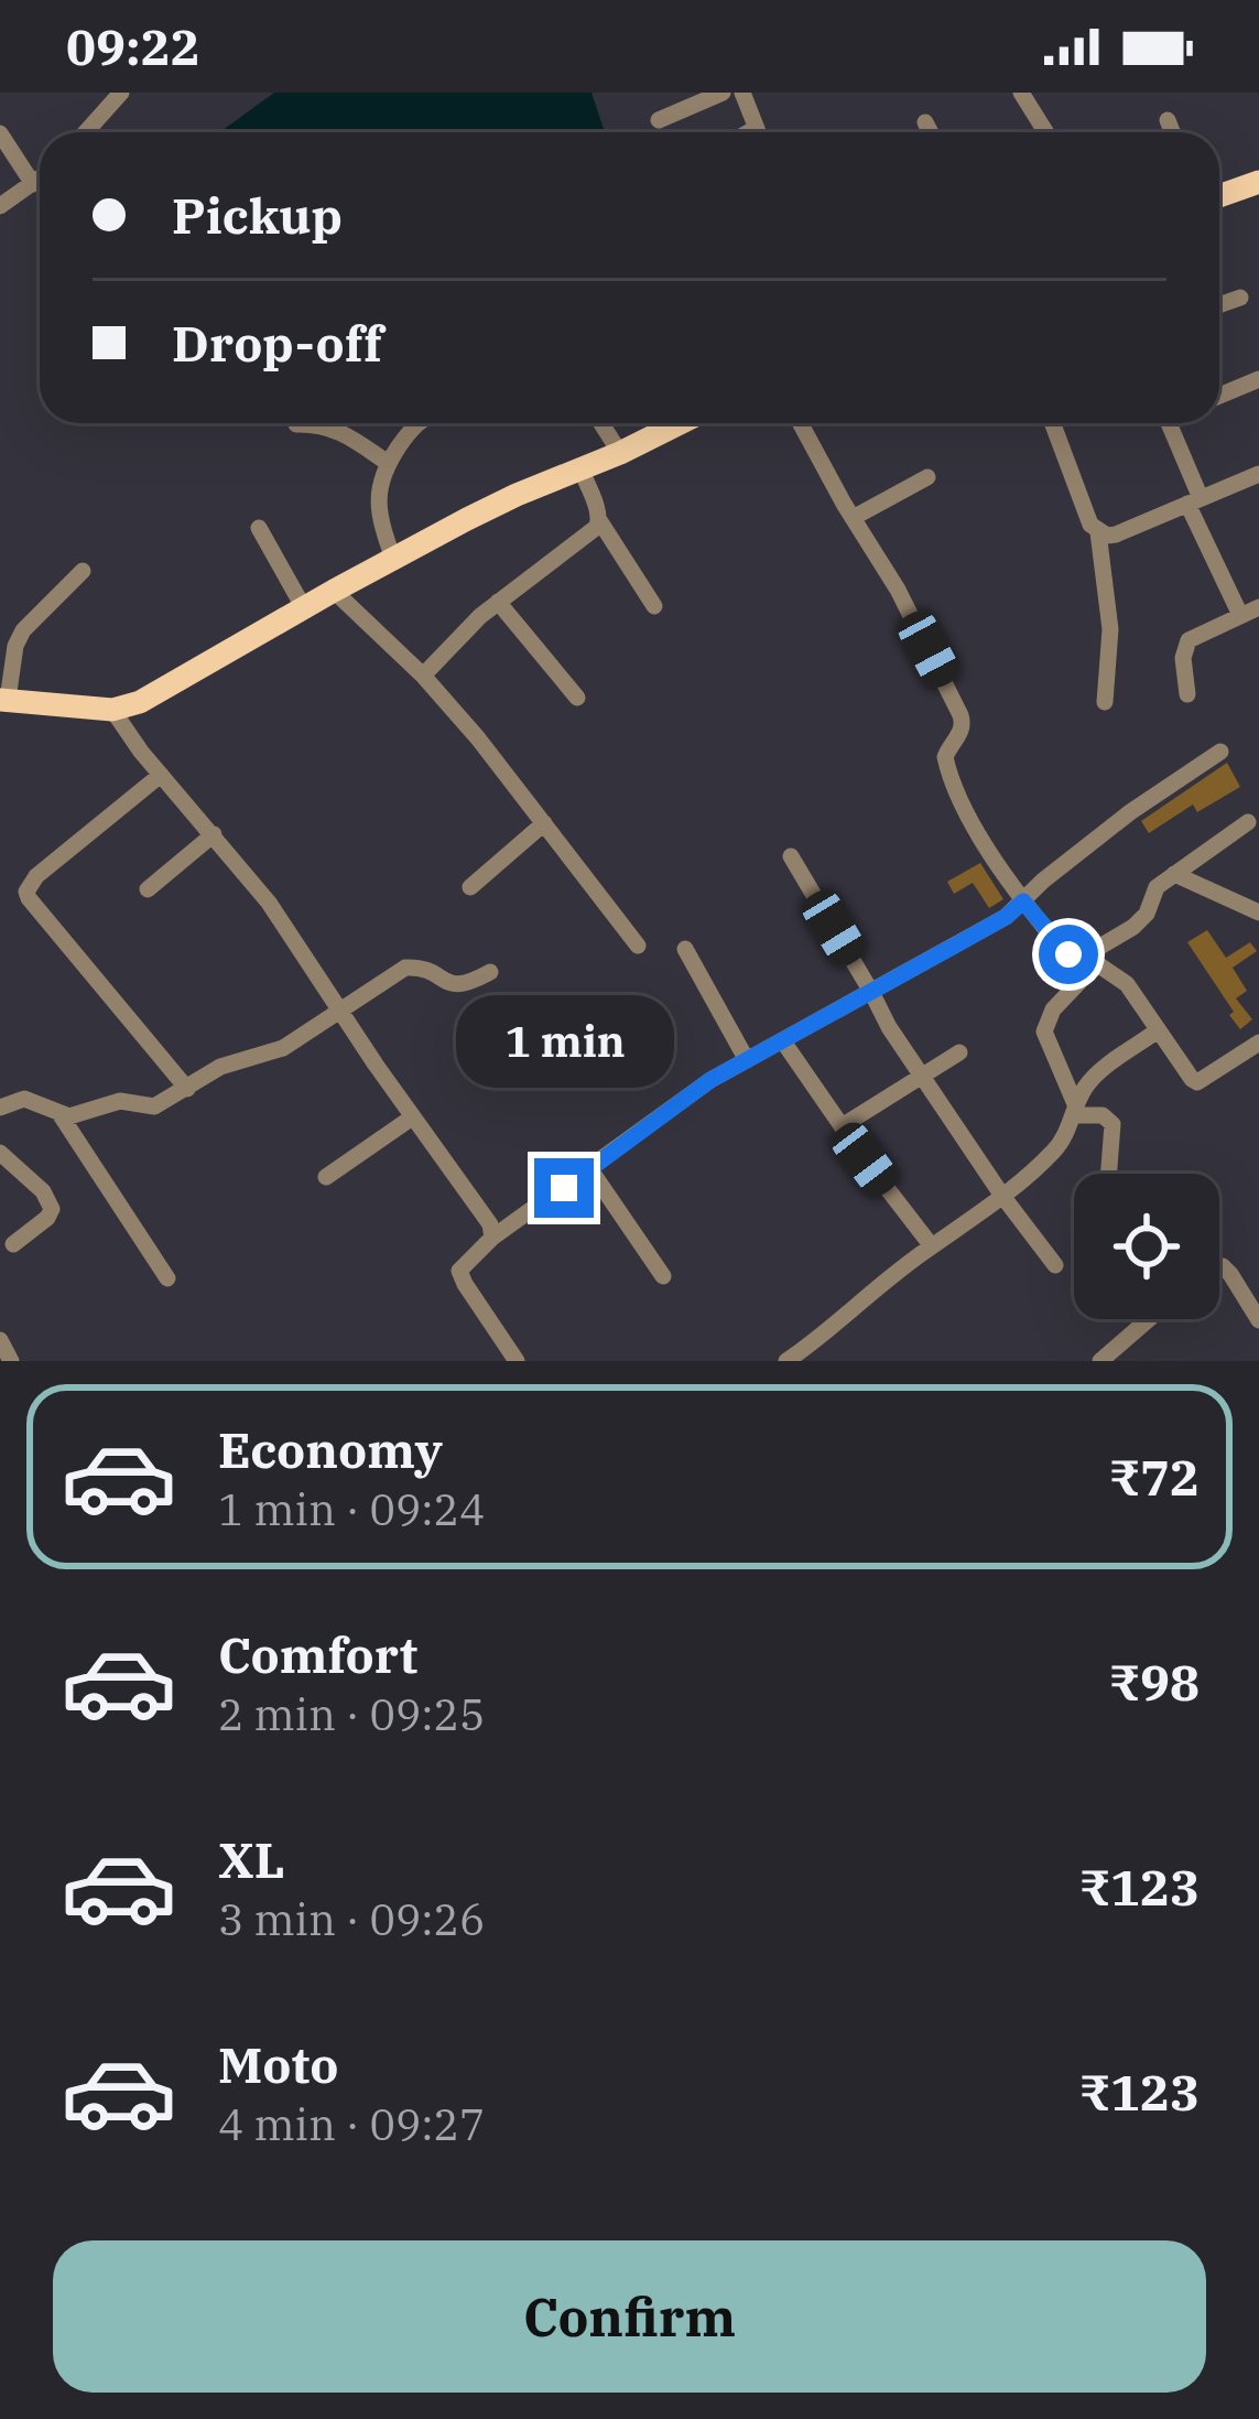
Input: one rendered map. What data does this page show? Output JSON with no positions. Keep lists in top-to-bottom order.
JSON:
{
  "page": {
    "status": "09:22",
    "banner": ["Pickup", "Drop-off"],
    "bubble": "1 min",
    "list": [
      {
        "name": "Economy",
        "note": "1 min · 09:24",
        "value": "₹72"
      },
      {
        "name": "Comfort",
        "note": "2 min · 09:25",
        "value": "₹98"
      },
      {
        "name": "XL",
        "note": "3 min · 09:26",
        "value": "₹123"
      },
      {
        "name": "Moto",
        "note": "4 min · 09:27",
        "value": "₹123"
      }
    ],
    "buttons": "Confirm"
  }
}
